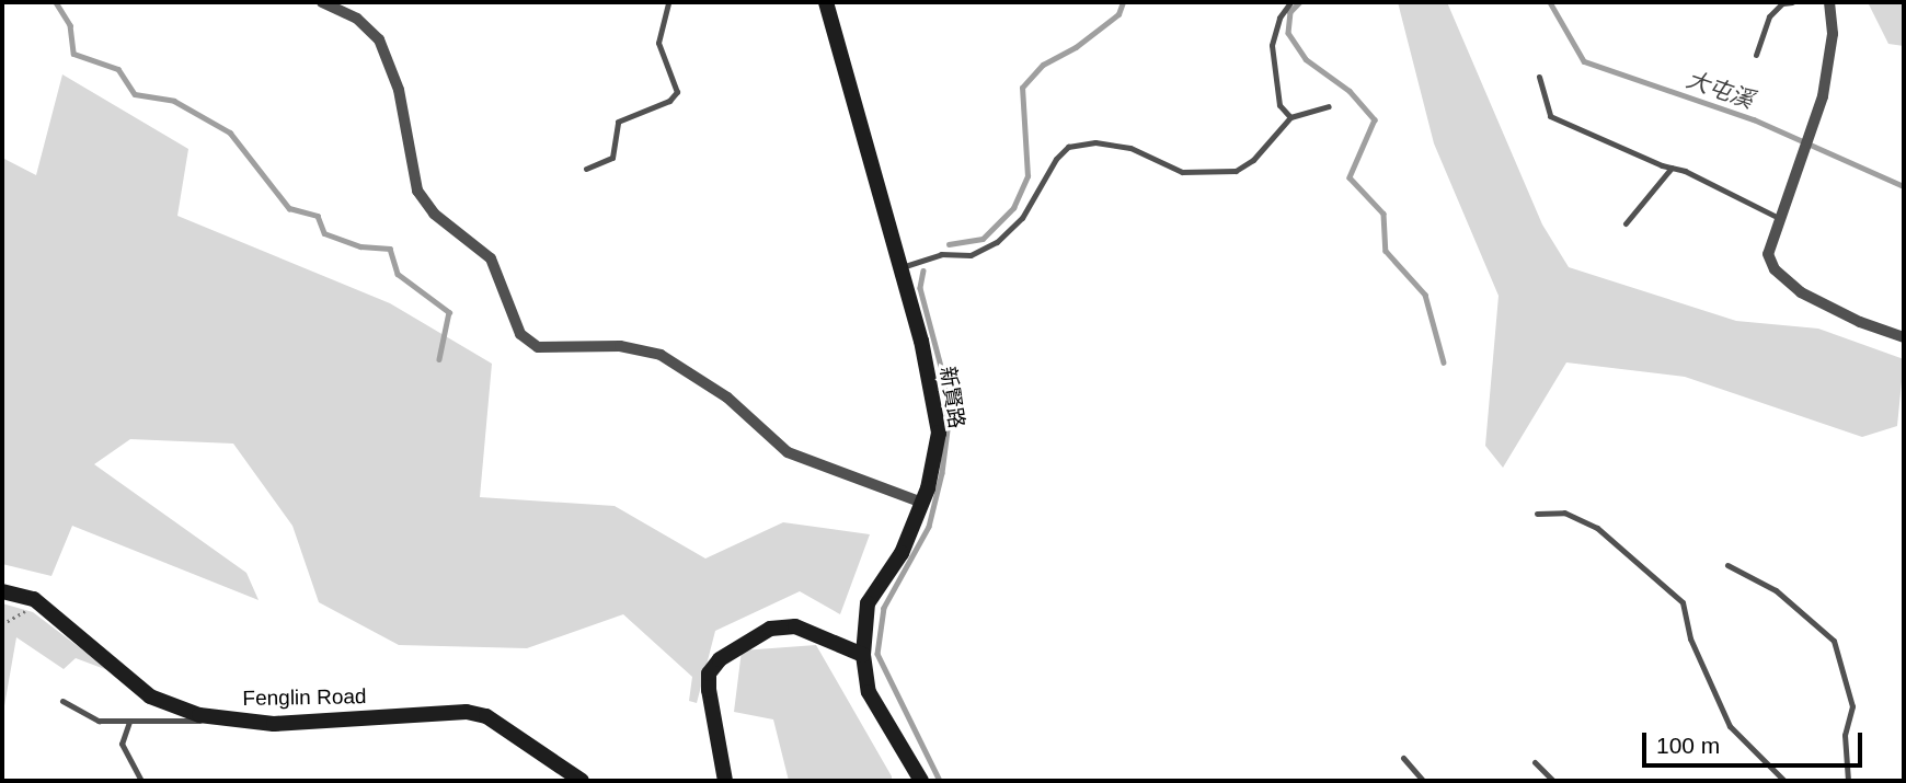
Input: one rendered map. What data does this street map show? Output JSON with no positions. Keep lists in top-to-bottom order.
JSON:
{
  "streets": {
    "street": ["新賢路", "Fenglin Road"]
  },
  "water": ["大屯溪"],
  "scale_bar": "100 m"
}
